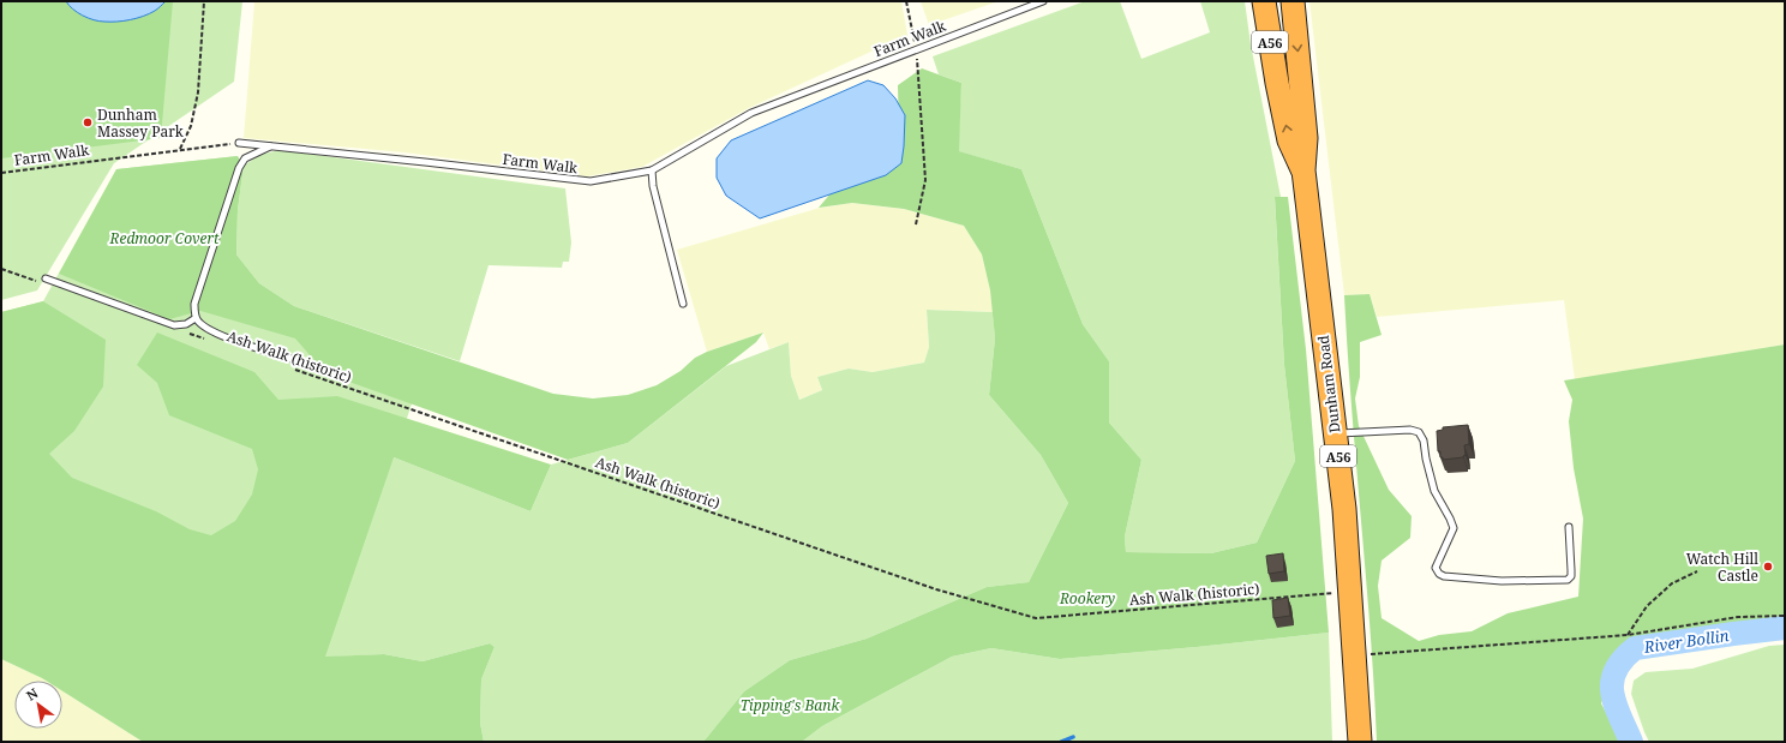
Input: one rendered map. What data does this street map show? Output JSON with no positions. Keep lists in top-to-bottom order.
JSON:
{
  "streets": {
    "highway": ["A56", "Dunham Road"],
    "lane": ["Farm Walk"],
    "path": ["Ash Walk (historic)"]
  },
  "water": ["River Bollin"],
  "parks": ["Redmoor Covert", "Rookery", "Tipping's Bank"],
  "places": ["Dunham Massey Park", "Watch Hill Castle"],
  "north": "top left"
}
